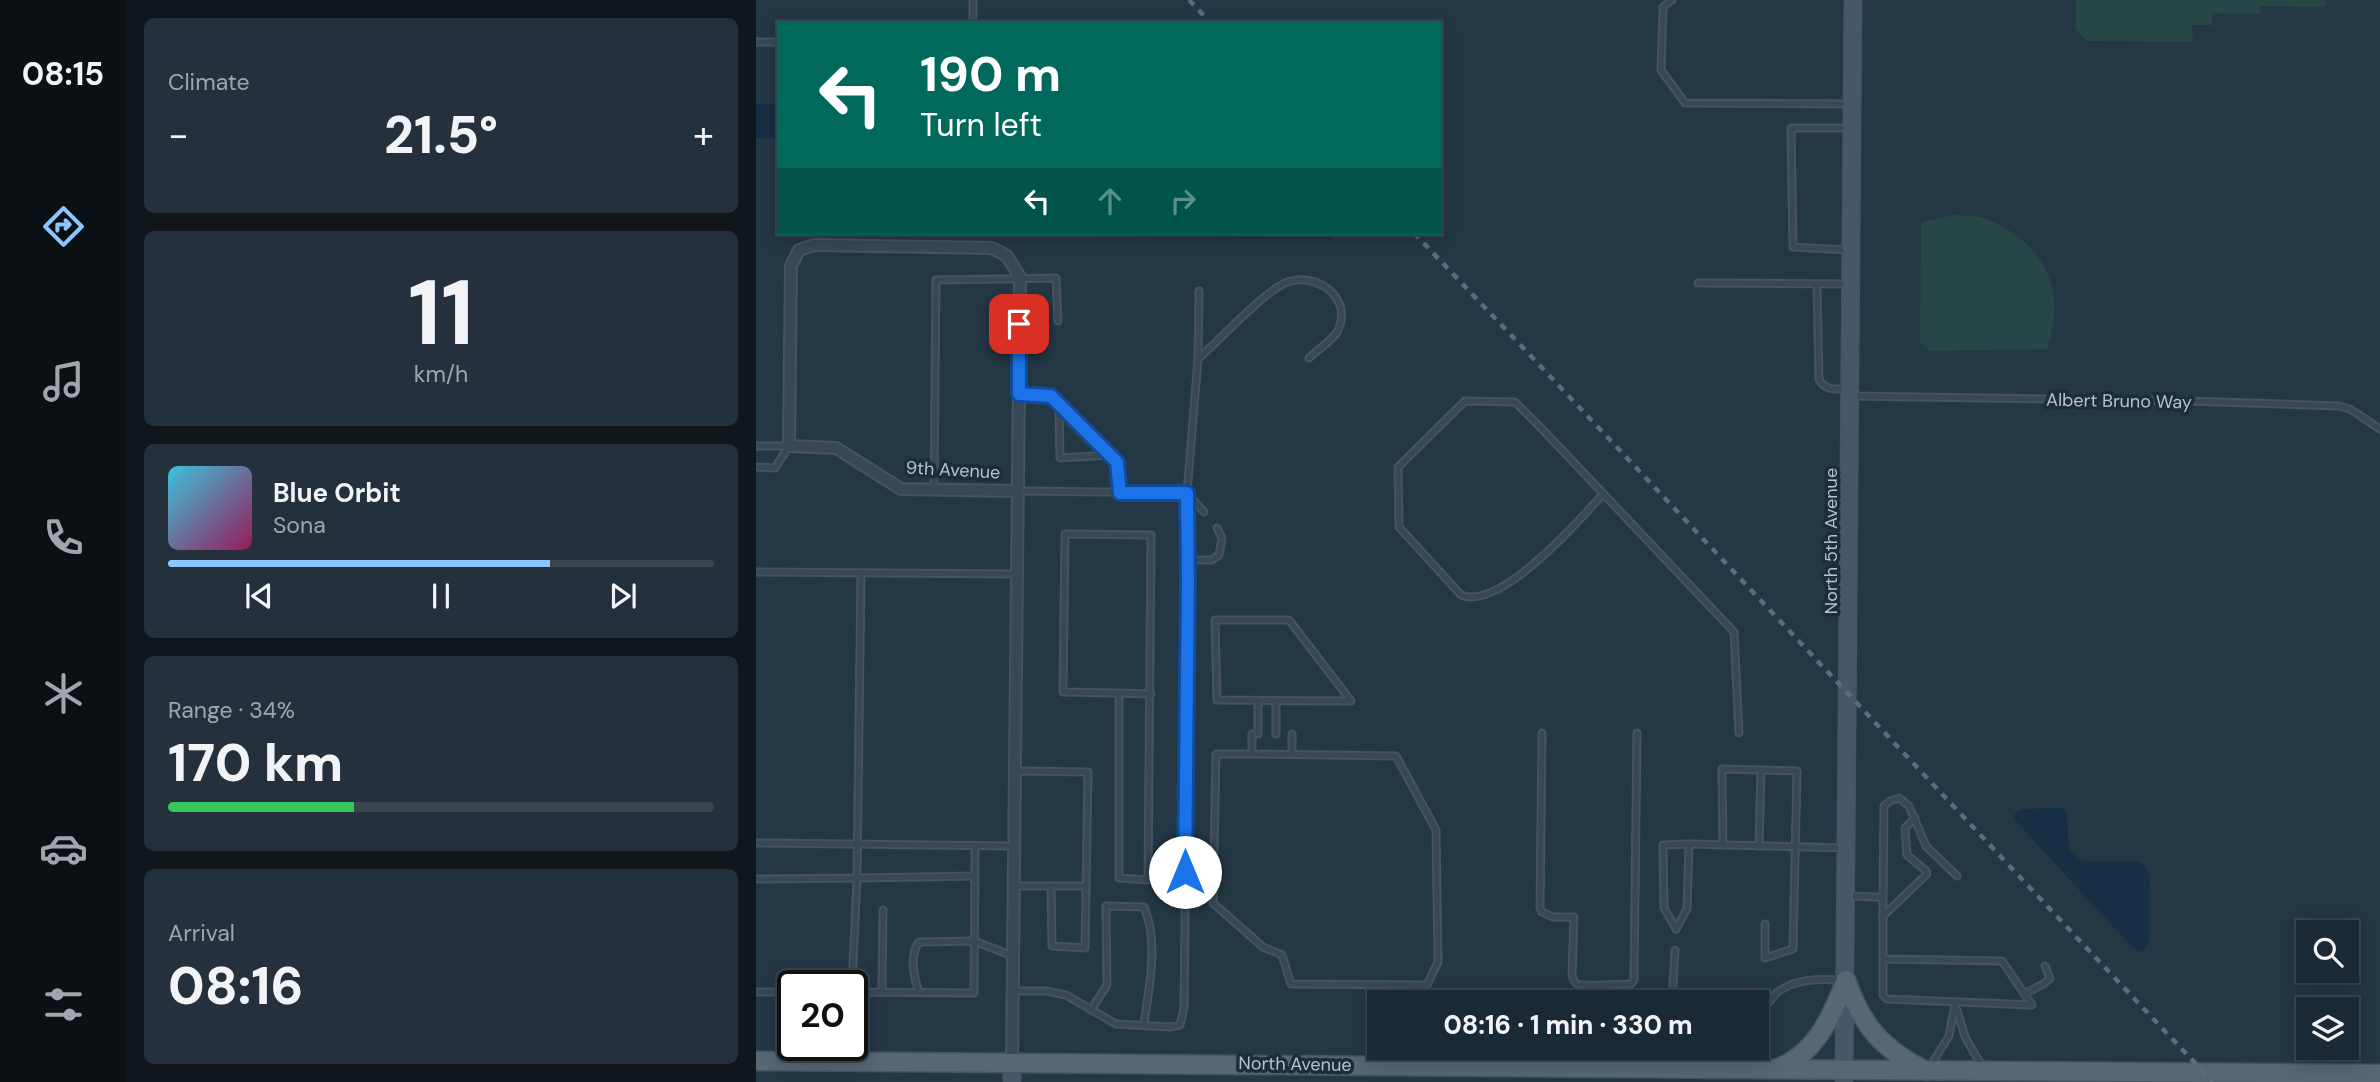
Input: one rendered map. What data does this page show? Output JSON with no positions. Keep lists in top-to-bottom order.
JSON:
{
  "streets": {
    "main road": ["North Avenue"],
    "street": ["9th Avenue", "North 5th Avenue"],
    "lane": ["Albert Bruno Way"]
  },
  "crossings": [
    ["Albert Bruno Way", "North 5th Avenue"],
    ["9th Avenue", "North Avenue"],
    ["North 5th Avenue", "North Avenue"]
  ],
  "page": {
    "tabs": "08:15",
    "tile": [
      "Climate",
      ["11", "km/h"],
      ["Range · 34%", "170 km"],
      ["Arrival", "08:16"]
    ],
    "turn": ["190 m", "Turn left"],
    "heat": ["−", "21.5°", "+"],
    "song": ["Blue Orbit", "Sona"],
    "limit": "20",
    "trip": "08:16 · 1 min · 330 m"
  }
}
